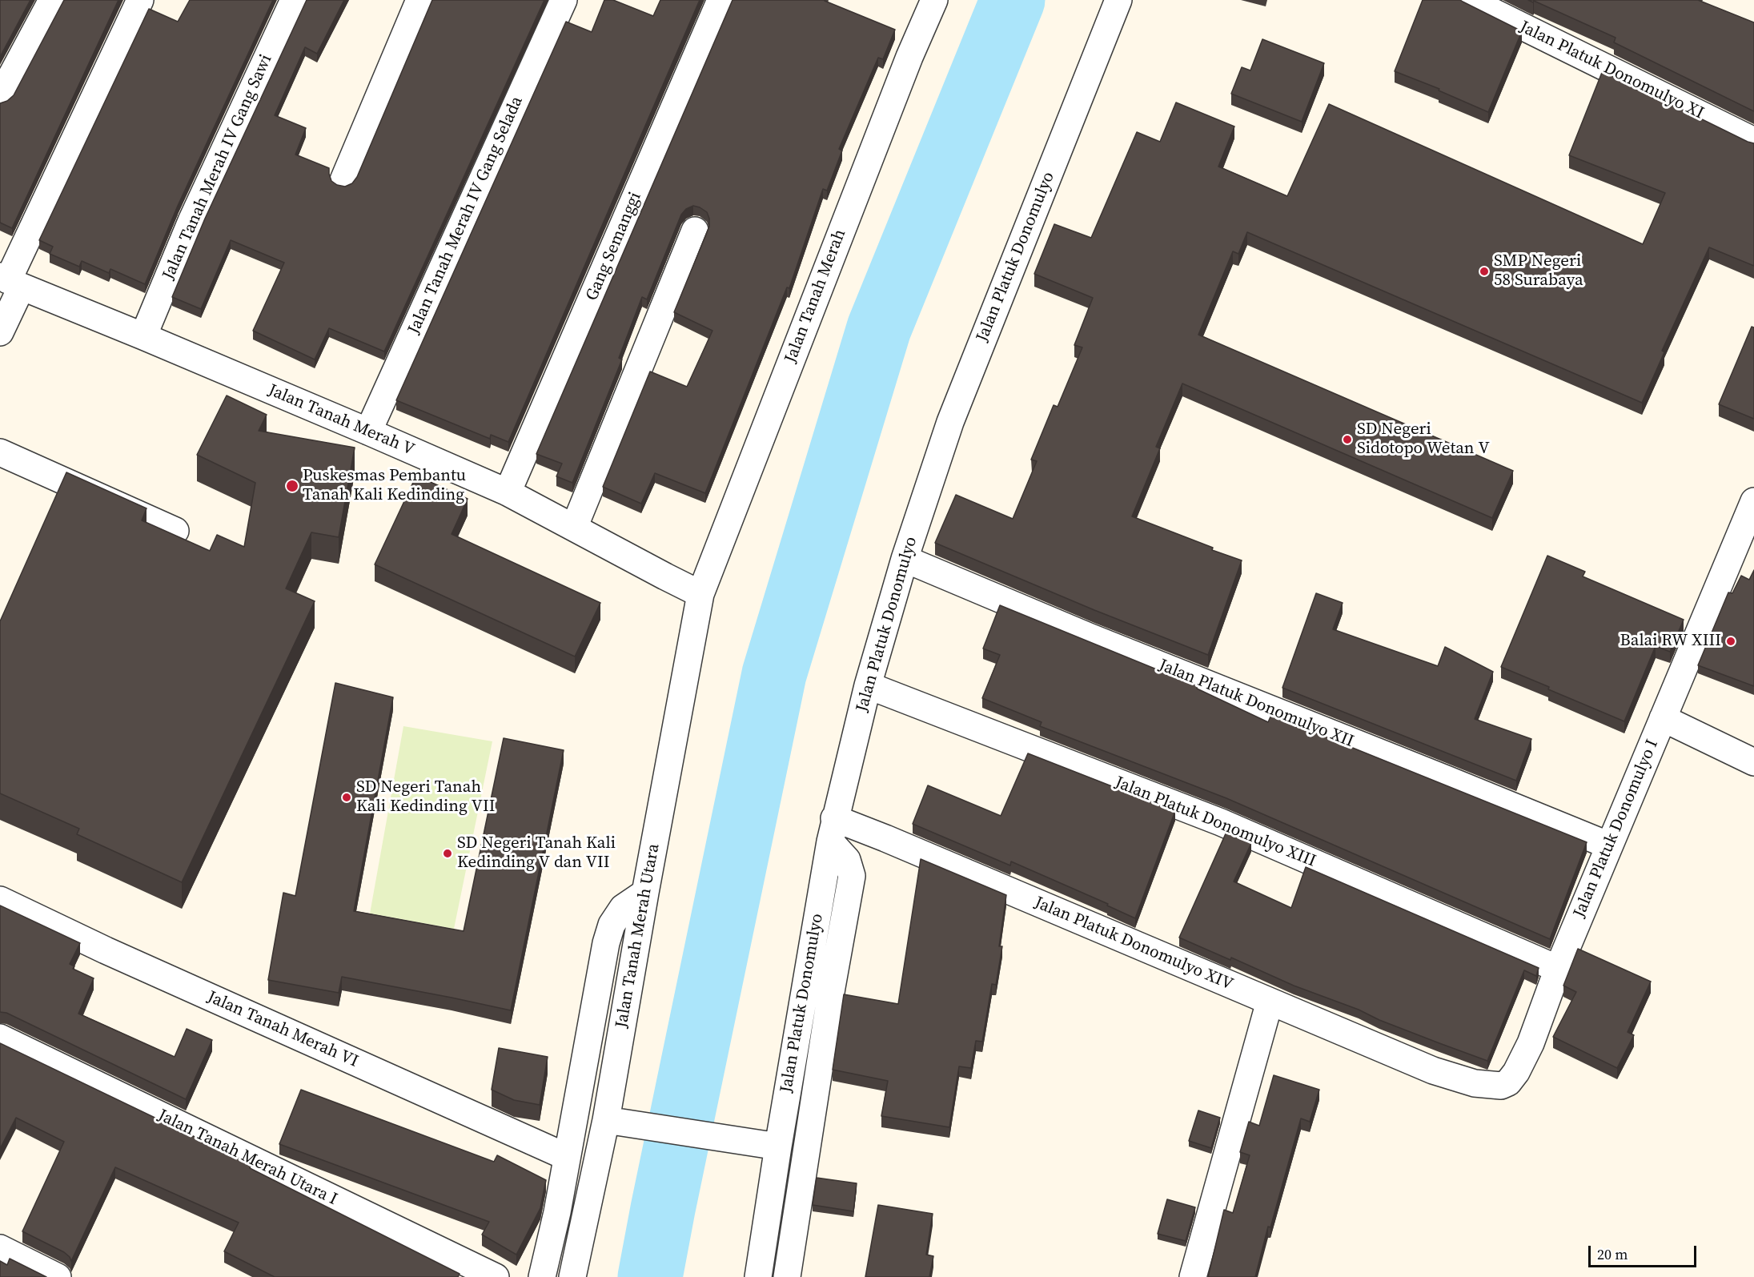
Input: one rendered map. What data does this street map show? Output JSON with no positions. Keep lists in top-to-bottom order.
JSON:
{
  "streets": {
    "street": [
      "Jalan Platuk Donomulyo XI",
      "Jalan Tanah Merah IV Gang Sawi",
      "Jalan Tanah Merah IV Gang Selada",
      "Gang Semanggi",
      "Jalan Platuk Donomulyo",
      "Jalan Tanah Merah",
      "Jalan Tanah Merah V",
      "Jalan Platuk Donomulyo XII",
      "Jalan Platuk Donomulyo XIII",
      "Jalan Platuk Donomulyo I",
      "Jalan Tanah Merah Utara",
      "Jalan Platuk Donomulyo XIV",
      "Jalan Tanah Merah VI",
      "Jalan Tanah Merah Utara I"
    ]
  },
  "crossings": [
    ["Jalan Tanah Merah IV Gang Sawi", "Jalan Tanah Merah V"],
    ["Jalan Tanah Merah IV Gang Selada", "Jalan Tanah Merah V"],
    ["Gang Semanggi", "Jalan Tanah Merah V"],
    ["Jalan Platuk Donomulyo", "Jalan Platuk Donomulyo XII"],
    ["Jalan Platuk Donomulyo", "Jalan Platuk Donomulyo XIII"],
    ["Jalan Platuk Donomulyo", "Jalan Platuk Donomulyo XIV"],
    ["Jalan Tanah Merah", "Jalan Tanah Merah V"],
    ["Jalan Tanah Merah", "Jalan Tanah Merah Utara"],
    ["Jalan Tanah Merah V", "Jalan Tanah Merah Utara"],
    ["Jalan Platuk Donomulyo XII", "Jalan Platuk Donomulyo I"],
    ["Jalan Platuk Donomulyo XIII", "Jalan Platuk Donomulyo I"],
    ["Jalan Platuk Donomulyo I", "Jalan Platuk Donomulyo XIV"]
  ],
  "places": [
    "SMP Negeri 58 Surabaya",
    "SD Negeri Sidotopo Wetan V",
    "Puskesmas Pembantu Tanah Kali Kedinding",
    "Balai RW XIII",
    "SD Negeri Tanah Kali Kedinding VII",
    "SD Negeri Tanah Kali Kedinding V dan VII"
  ],
  "scale_bar": "20 m"
}
